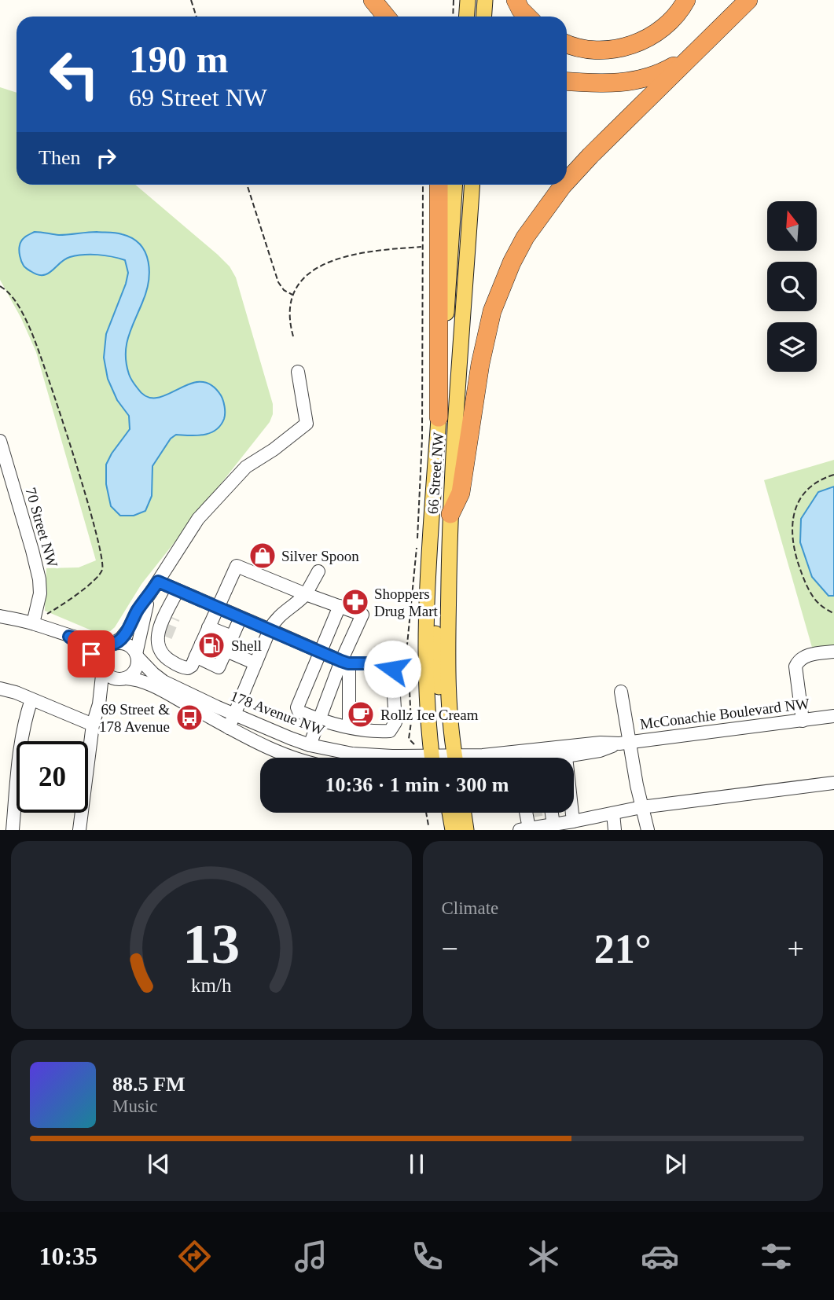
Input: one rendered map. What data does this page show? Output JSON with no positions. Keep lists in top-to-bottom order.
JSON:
{
  "streets": {
    "main road": ["66 Street NW"],
    "street": ["70 Street NW", "178 Avenue NW", "McConachie Boulevard NW"]
  },
  "places": {
    "shop": ["Silver Spoon"],
    "pharmacy": ["Shoppers Drug Mart"],
    "fuel station": ["Shell"],
    "cafe": ["Rollz Ice Cream"],
    "bus stop": ["69 Street & 178 Avenue"]
  },
  "north": "top",
  "page": {
    "turn": ["190 m", "69 Street NW"],
    "then": "Then",
    "limit": "20",
    "trip": "10:36 · 1 min · 300 m",
    "tile": "Climate",
    "heat": ["−", "21°", "+"],
    "song": ["88.5 FM", "Music"],
    "tabs": "10:35",
    "gauge": ["13", "km/h"]
  }
}
